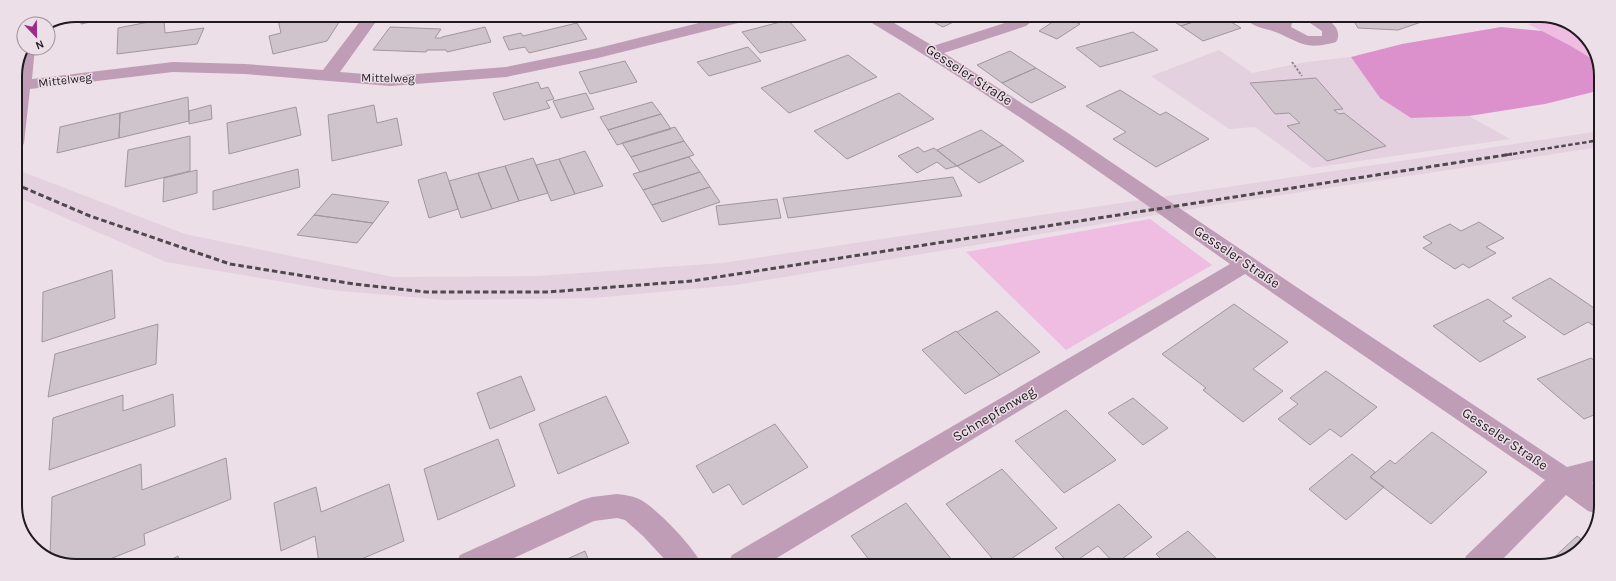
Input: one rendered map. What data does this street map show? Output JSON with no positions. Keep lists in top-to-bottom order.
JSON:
{
  "streets": {
    "street": ["Gesseler Straße", "Mittelweg", "Schnepfenweg"]
  },
  "crossings": [
    ["Gesseler Straße", "Schnepfenweg"]
  ],
  "north": "bottom"
}
